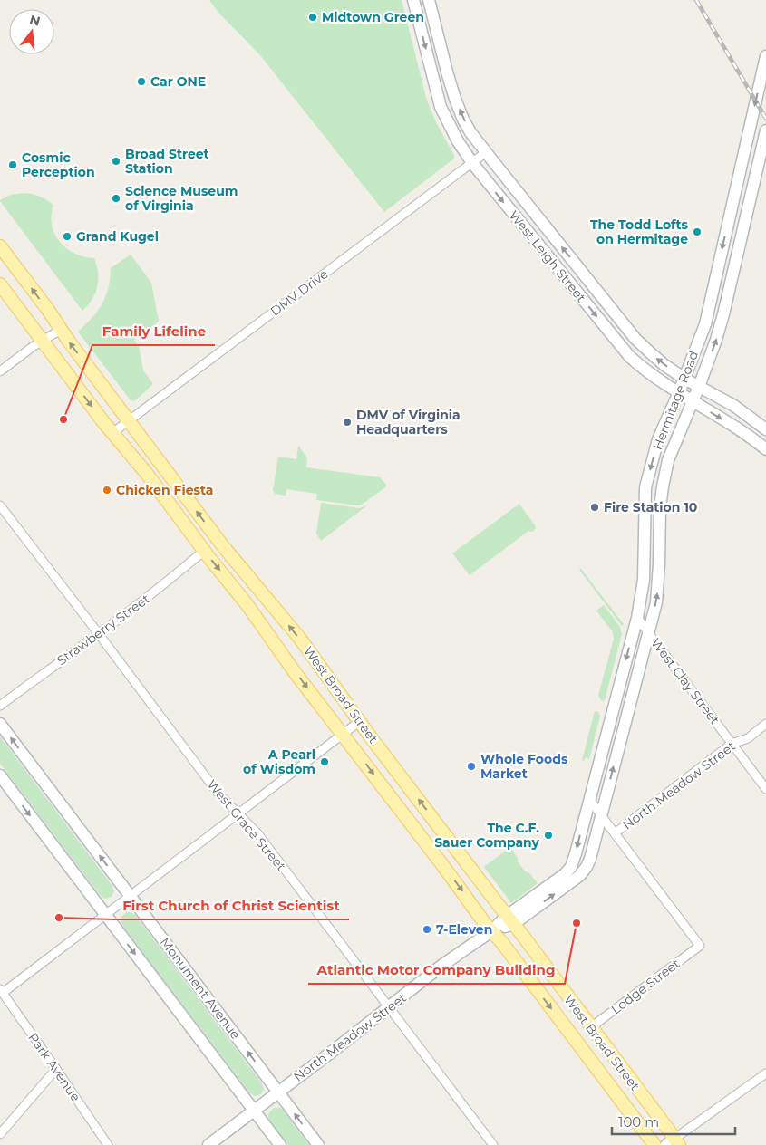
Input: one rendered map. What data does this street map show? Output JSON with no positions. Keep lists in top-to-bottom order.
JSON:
{
  "streets": {
    "main road": ["West Broad Street"],
    "street": [
      "West Leigh Street",
      "DMV Drive",
      "Hermitage Road",
      "Strawberry Street",
      "West Clay Street",
      "North Meadow Street",
      "West Grace Street",
      "Lodge Street",
      "Monument Avenue",
      "Park Avenue"
    ]
  },
  "crossings": [
    ["West Leigh Street", "DMV Drive"],
    ["West Leigh Street", "Hermitage Road"],
    ["DMV Drive", "West Broad Street"],
    ["Hermitage Road", "West Clay Street"],
    ["Hermitage Road", "North Meadow Street"],
    ["Strawberry Street", "West Broad Street"],
    ["Strawberry Street", "West Grace Street"],
    ["West Clay Street", "North Meadow Street"],
    ["West Broad Street", "North Meadow Street"],
    ["West Broad Street", "Lodge Street"],
    ["North Meadow Street", "West Grace Street"],
    ["North Meadow Street", "Lodge Street"],
    ["North Meadow Street", "Monument Avenue"]
  ],
  "places": [
    "Midtown Green",
    "Car ONE",
    "Broad Street Station",
    "Cosmic Perception",
    "Science Museum of Virginia",
    "The Todd Lofts on Hermitage",
    "Grand Kugel",
    "Family Lifeline",
    "DMV of Virginia Headquarters",
    "Chicken Fiesta",
    "Fire Station 10",
    "A Pearl of Wisdom",
    "Whole Foods Market",
    "The C.F. Sauer Company",
    "First Church of Christ Scientist",
    "Atlantic Motor Company Building",
    "7-Eleven"
  ],
  "scale_bar": "100 m",
  "north": "top"
}
